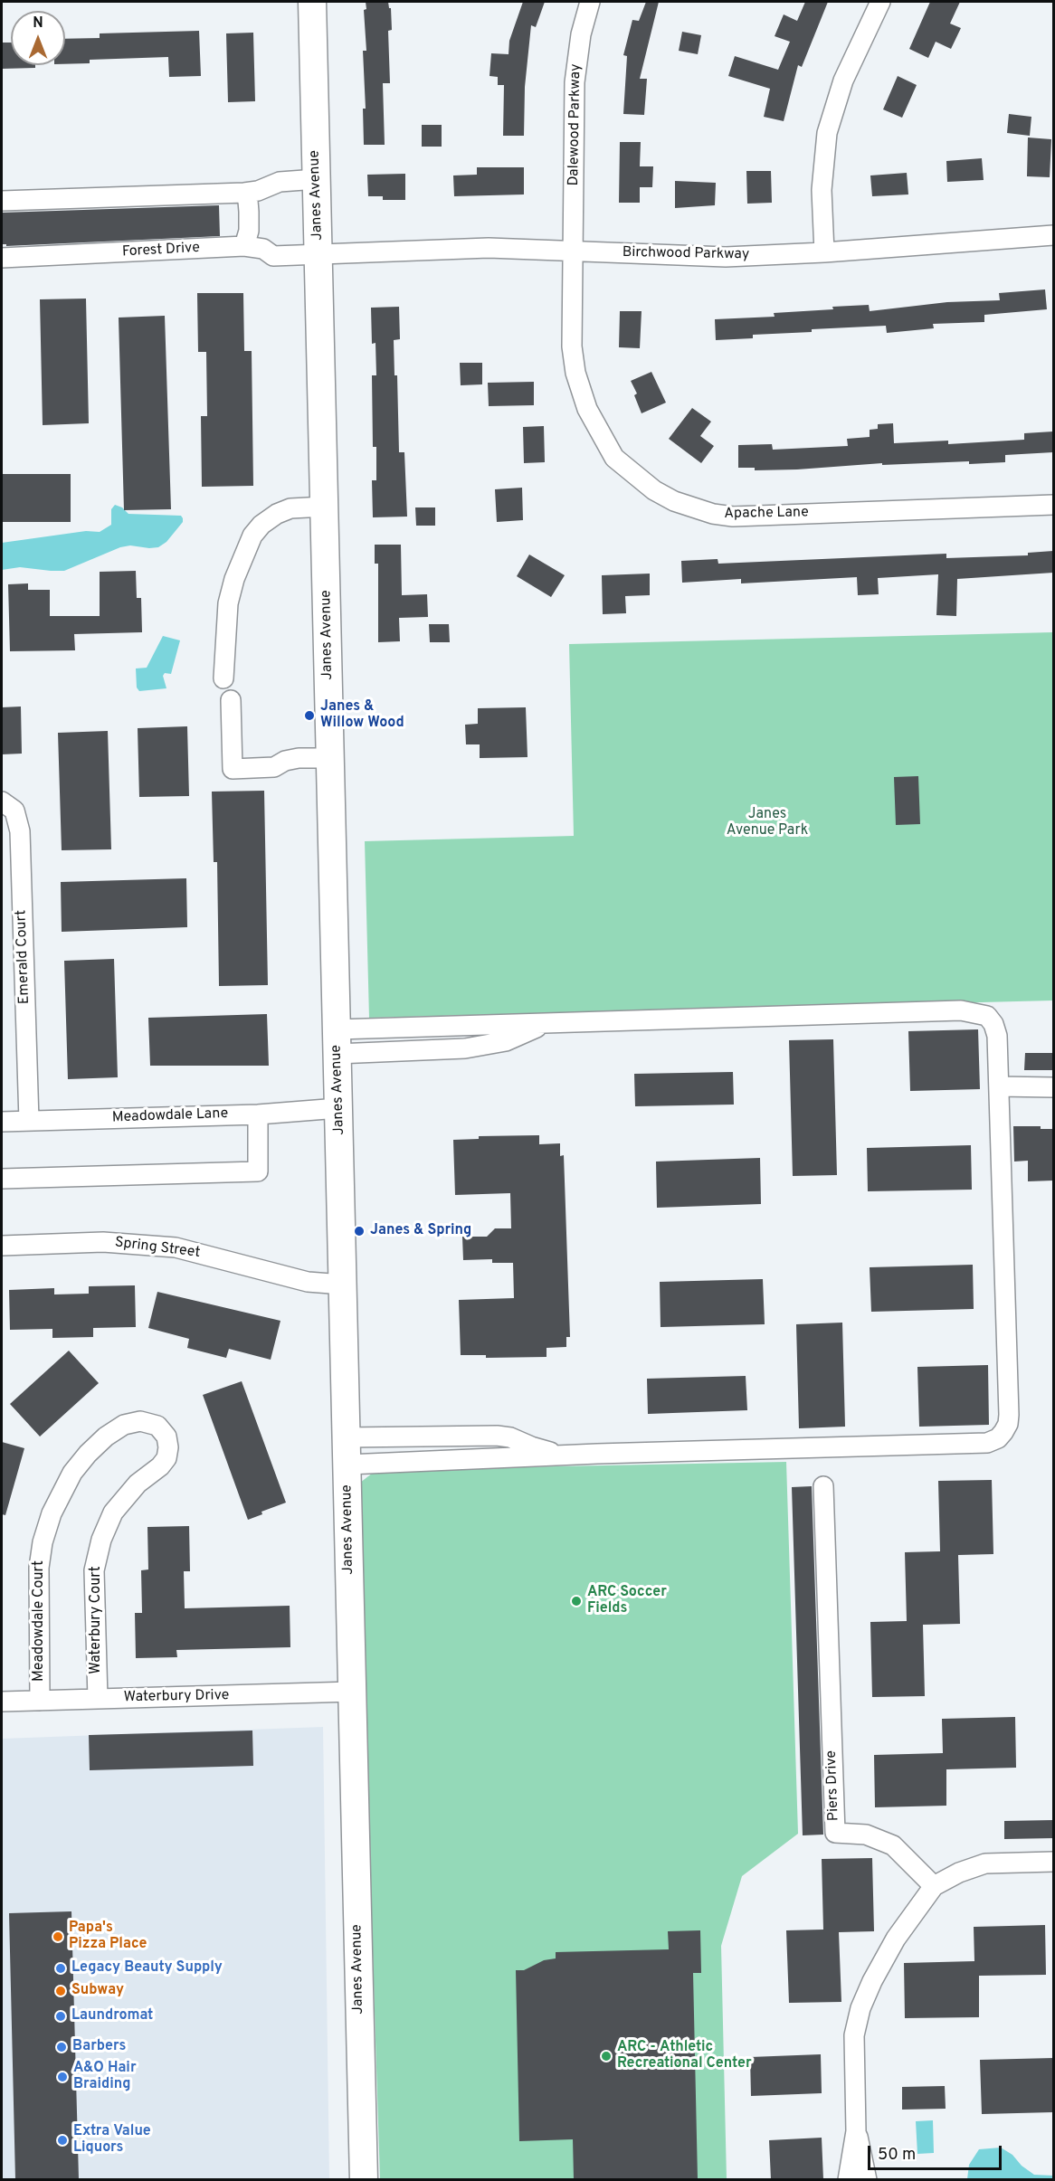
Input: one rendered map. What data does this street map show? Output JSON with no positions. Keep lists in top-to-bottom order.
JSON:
{
  "streets": {
    "street": [
      "Dalewood Parkway",
      "Janes Avenue",
      "Forest Drive",
      "Birchwood Parkway",
      "Apache Lane",
      "Emerald Court",
      "Meadowdale Lane",
      "Spring Street",
      "Waterbury Court",
      "Meadowdale Court",
      "Waterbury Drive",
      "Piers Drive"
    ]
  },
  "crossings": [
    ["Dalewood Parkway", "Birchwood Parkway"],
    ["Dalewood Parkway", "Apache Lane"],
    ["Janes Avenue", "Forest Drive"],
    ["Janes Avenue", "Birchwood Parkway"],
    ["Janes Avenue", "Meadowdale Lane"],
    ["Janes Avenue", "Spring Street"],
    ["Janes Avenue", "Waterbury Drive"],
    ["Forest Drive", "Birchwood Parkway"],
    ["Birchwood Parkway", "Apache Lane"],
    ["Emerald Court", "Meadowdale Lane"],
    ["Waterbury Court", "Meadowdale Court"],
    ["Waterbury Court", "Waterbury Drive"],
    ["Meadowdale Court", "Waterbury Drive"]
  ],
  "parks": ["Janes Avenue Park"],
  "places": [
    "Janes & Willow Wood",
    "Janes & Spring",
    "ARC Soccer Fields",
    "Papa's Pizza Place",
    "Legacy Beauty Supply",
    "Subway",
    "Laundromat",
    "Barbers",
    "ARC - Athletic Recreational Center",
    "A&O Hair Braiding",
    "Extra Value Liquors"
  ],
  "scale_bar": "50 m",
  "north": "top"
}
